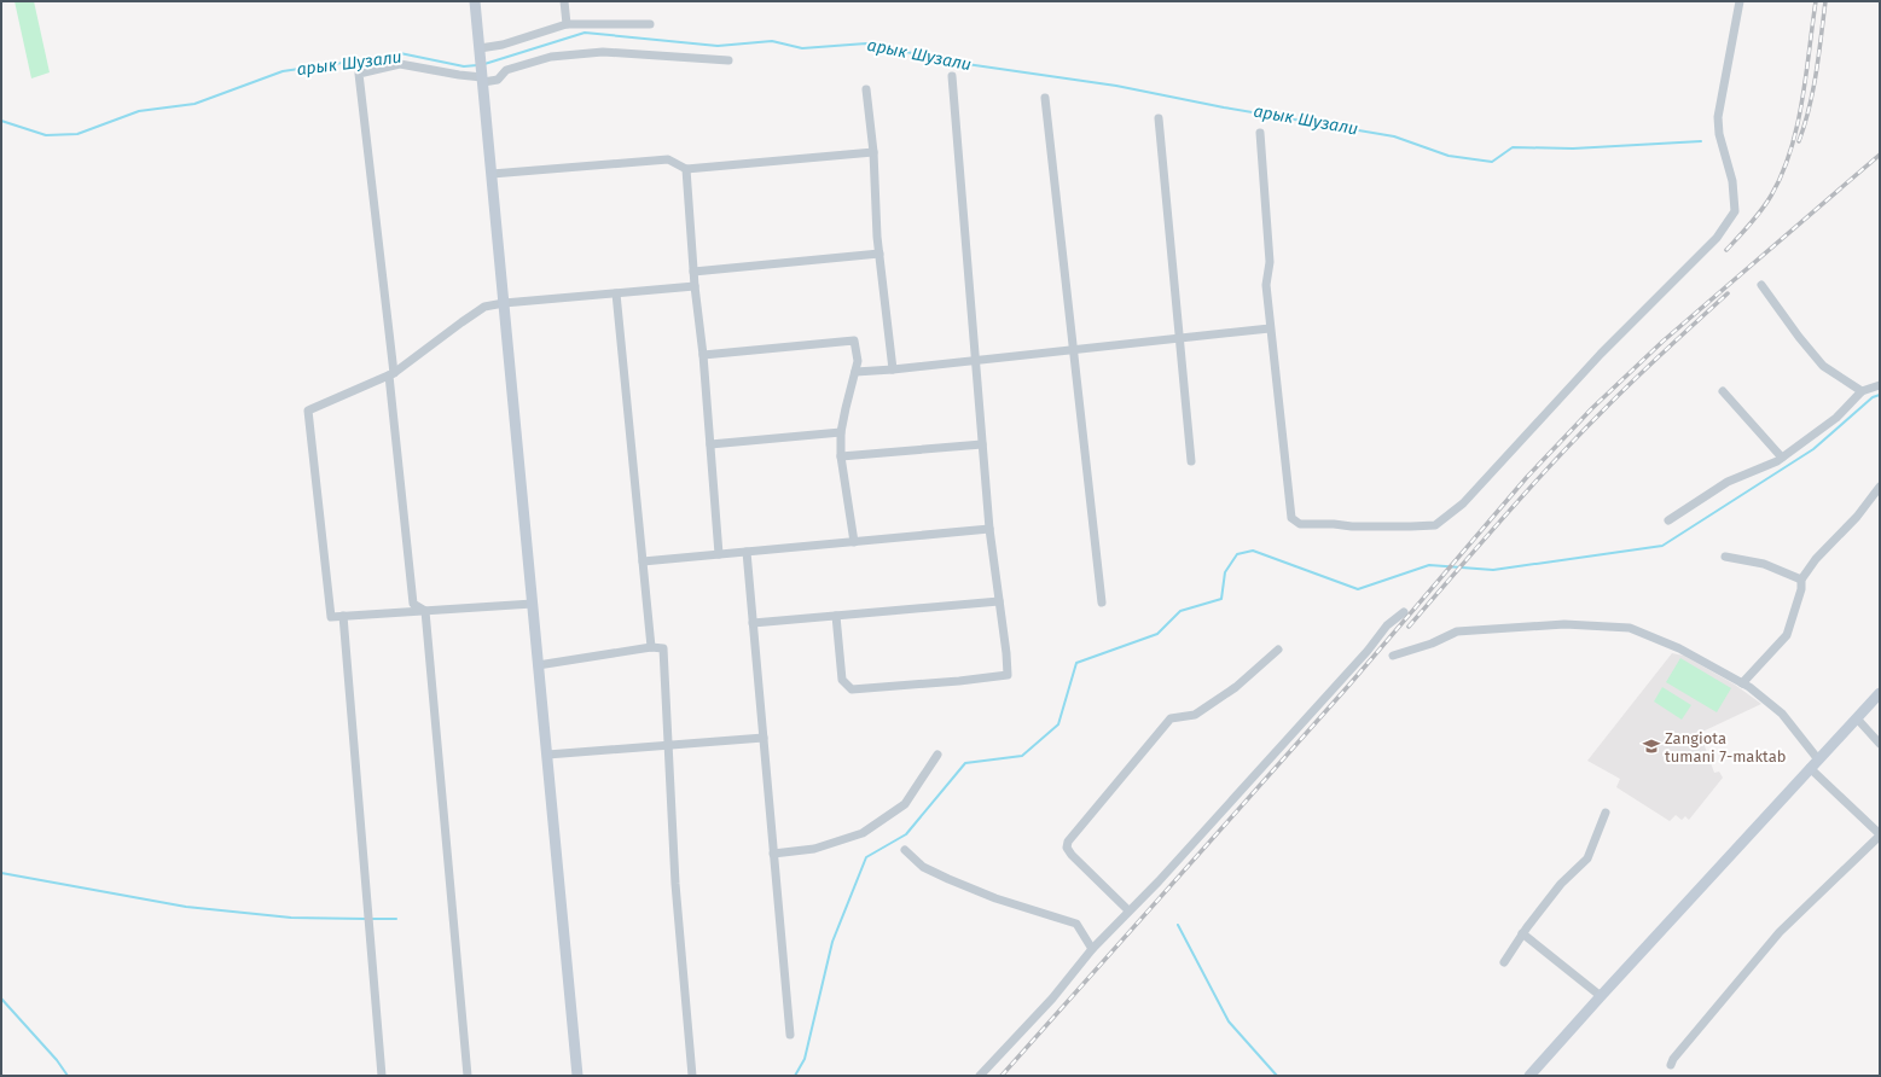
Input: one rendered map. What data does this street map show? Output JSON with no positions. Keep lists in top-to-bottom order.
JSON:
{
  "water": ["арык Шузали"],
  "places": {
    "school or university": ["Zangiota tumani 7-maktab"]
  }
}
